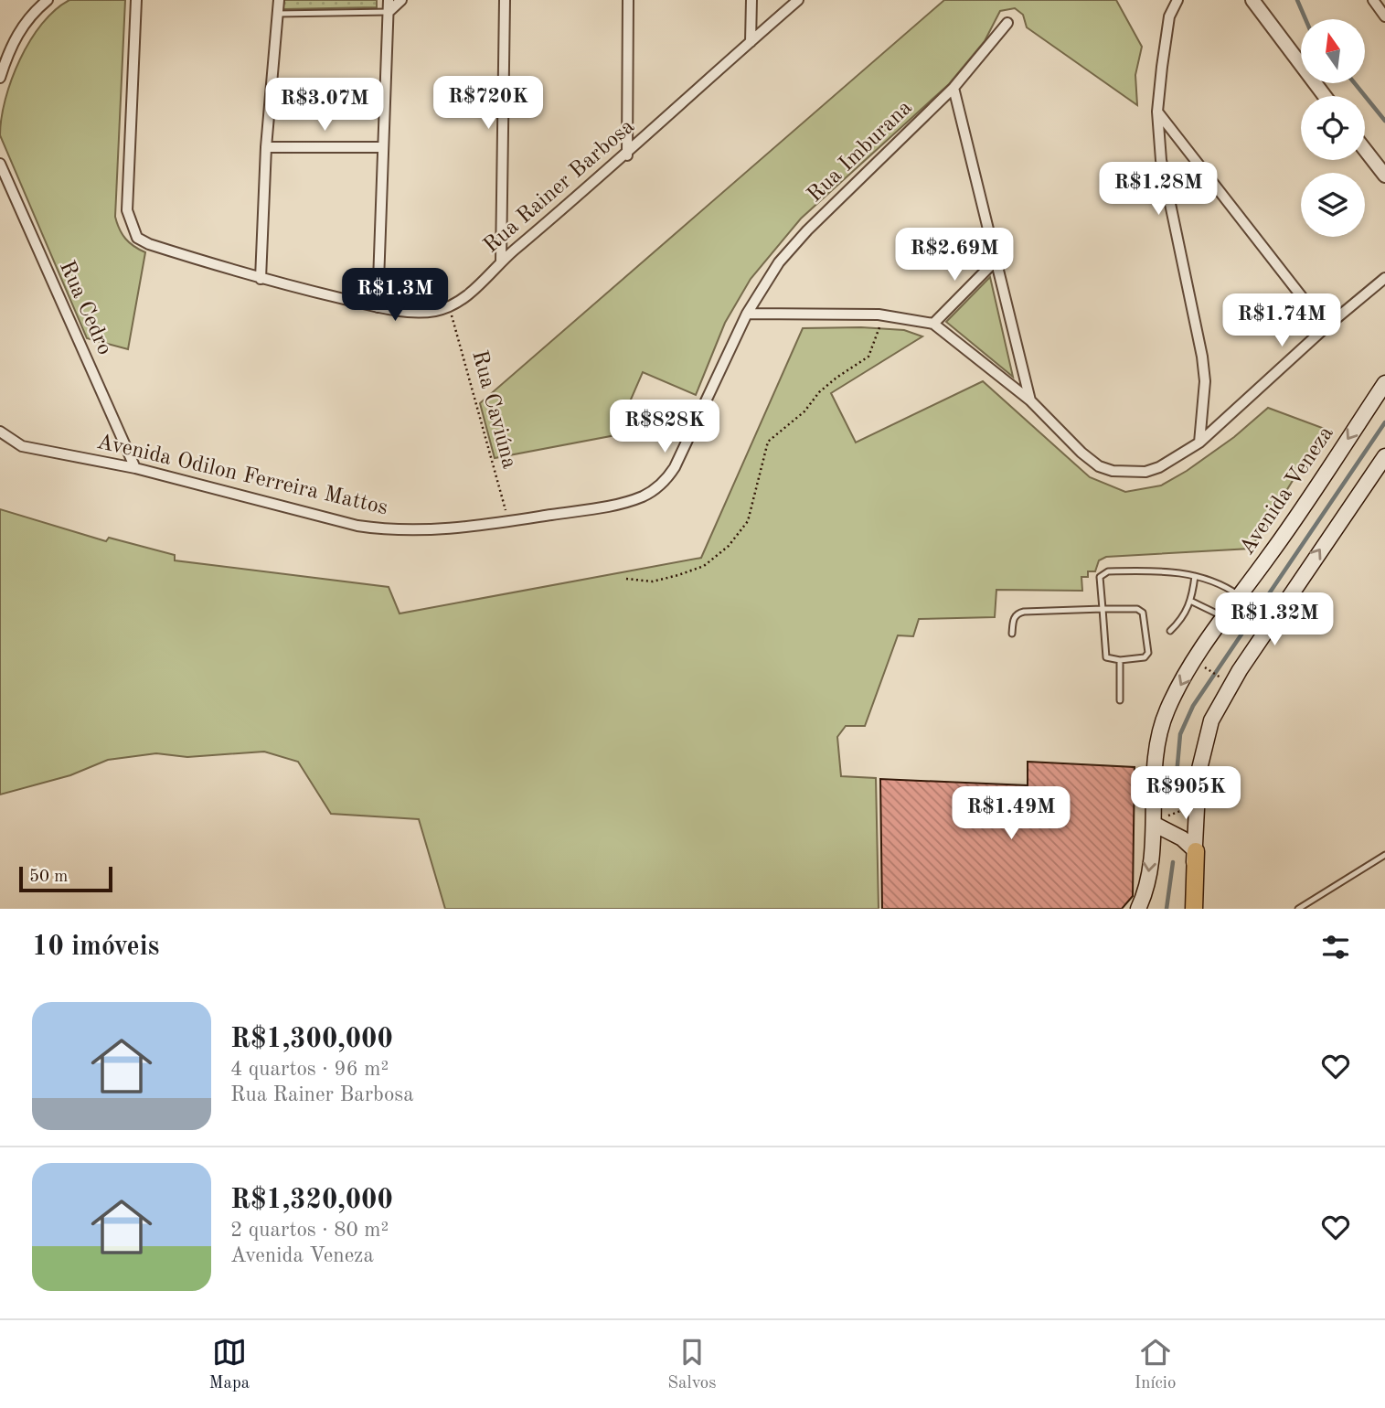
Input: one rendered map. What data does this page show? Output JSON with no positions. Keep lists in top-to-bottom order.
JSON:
{
  "streets": {
    "main road": ["Avenida Veneza"],
    "street": [
      "Rua Imburana",
      "Rua Rainer Barbosa",
      "Rua Cedro",
      "Avenida Odilon Ferreira Mattos"
    ],
    "path": ["Rua Caviúna"]
  },
  "crossings": [
    ["Rua Imburana", "Avenida Odilon Ferreira Mattos"],
    ["Rua Rainer Barbosa", "Rua Caviúna"],
    ["Rua Cedro", "Avenida Odilon Ferreira Mattos"],
    ["Rua Caviúna", "Avenida Odilon Ferreira Mattos"]
  ],
  "scale_bar": "50 m",
  "north": "top",
  "page": {
    "price": [
      "R$720K",
      "R$3.07M",
      "R$1.28M",
      "R$2.69M",
      "R$1.3M",
      "R$1.74M",
      "R$828K",
      "R$1.32M",
      "R$905K",
      "R$1.49M"
    ],
    "scale": "50 m",
    "heading": "10 imóveis",
    "list": [
      {
        "name": "R$1,300,000",
        "note": "4 quartos · 96 m² · Rua Rainer Barbosa"
      },
      {
        "name": "R$1,320,000",
        "note": "2 quartos · 80 m² · Avenida Veneza"
      }
    ],
    "tabs": ["Mapa", "Salvos", "Início"]
  }
}
